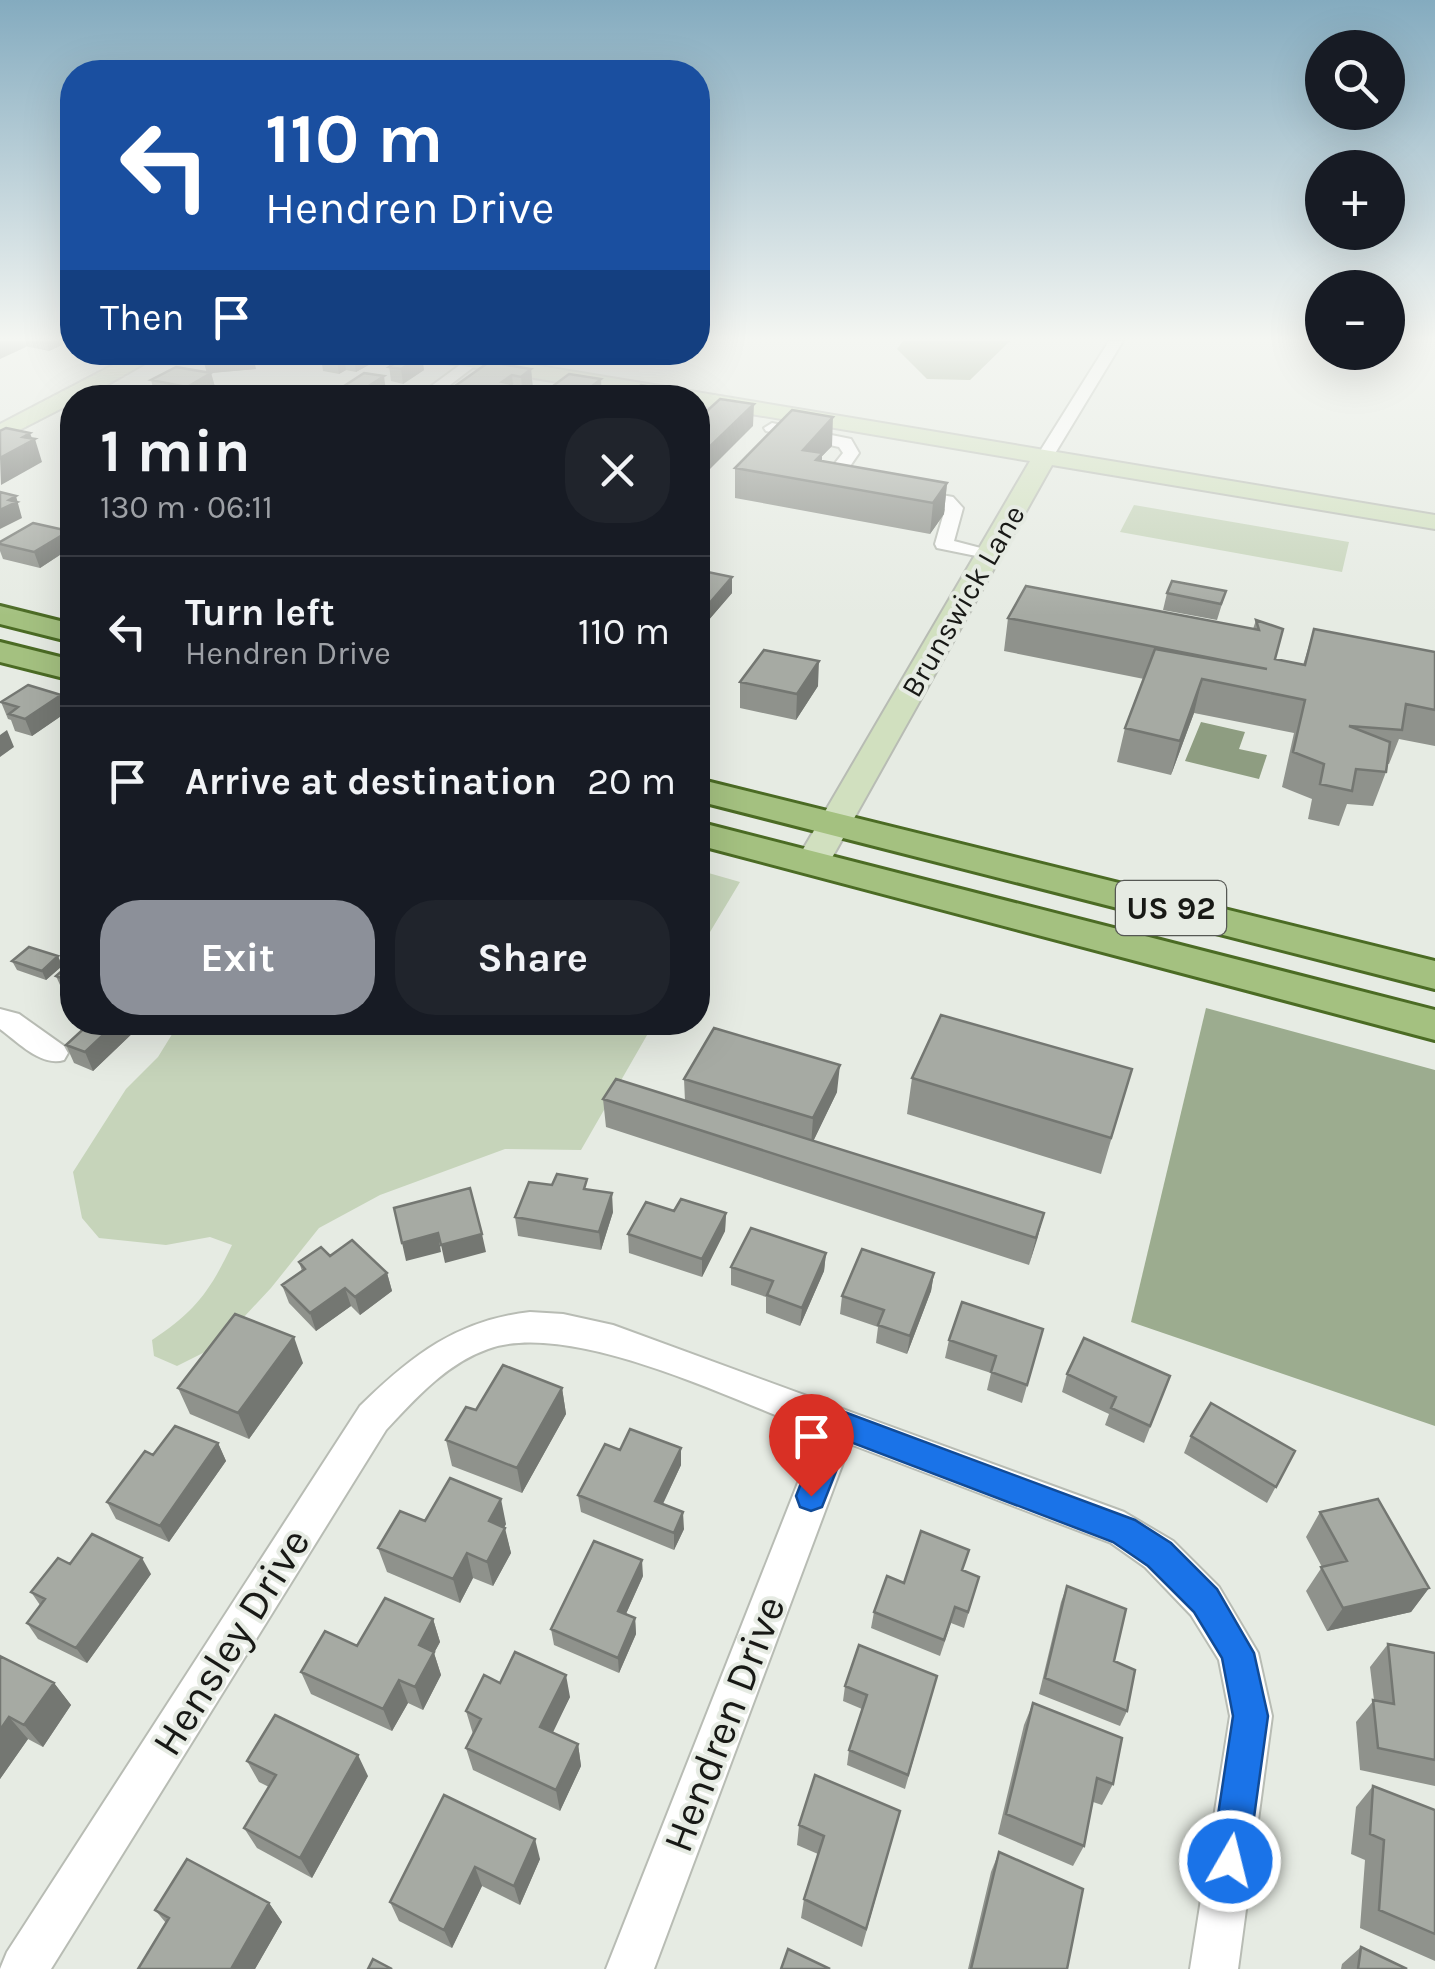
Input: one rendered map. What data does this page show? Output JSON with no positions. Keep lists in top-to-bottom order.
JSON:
{
  "streets": {
    "main road": ["US 92"],
    "street": ["Brunswick Lane", "Hensley Drive", "Hendren Drive"]
  },
  "crossings": [
    ["Brunswick Lane", "US 92"],
    ["Hensley Drive", "Hendren Drive"]
  ],
  "page": {
    "map_buttons": ["+", "−"],
    "turn": ["110 m", "Hendren Drive"],
    "then": "Then",
    "heading": ["1 min", "130 m · 06:11"],
    "list": [
      {
        "name": "Turn left",
        "note": "Hendren Drive",
        "value": "110 m"
      },
      {
        "name": "Arrive at destination",
        "value": "20 m"
      }
    ],
    "buttons": ["Exit", "Share"]
  }
}
